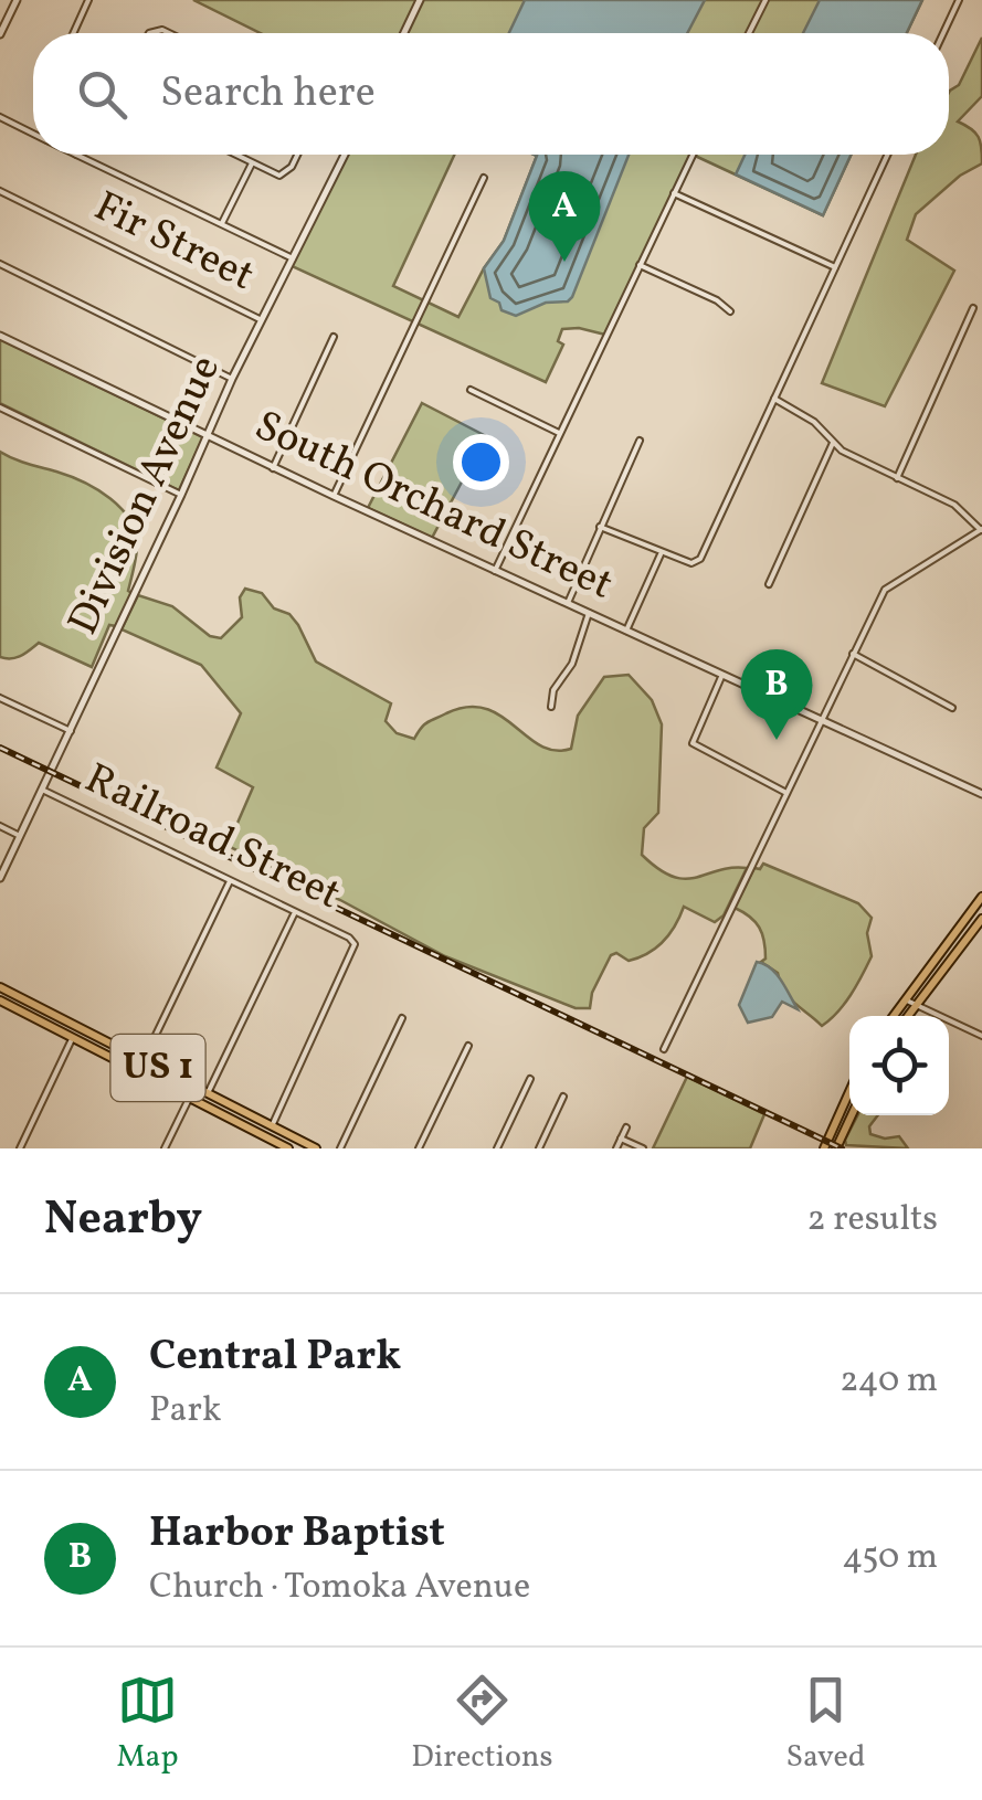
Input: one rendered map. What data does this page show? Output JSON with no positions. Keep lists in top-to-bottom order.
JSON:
{
  "streets": {
    "main road": ["US 1"],
    "street": [
      "Fir Street",
      "Division Avenue",
      "South Orchard Street",
      "Railroad Street"
    ]
  },
  "crossings": [
    ["Fir Street", "Division Avenue"],
    ["Division Avenue", "South Orchard Street"],
    ["Division Avenue", "Railroad Street"],
    ["Railroad Street", "US 1"]
  ],
  "page": {
    "search": "Search here",
    "pins": ["A", "B"],
    "heading": ["Nearby", "2 results"],
    "list": [
      {
        "mark": "A",
        "name": "Central Park",
        "note": "Park",
        "value": "240 m"
      },
      {
        "mark": "B",
        "name": "Harbor Baptist",
        "note": "Church · Tomoka Avenue",
        "value": "450 m"
      }
    ],
    "nav": ["Map", "Directions", "Saved"]
  }
}
